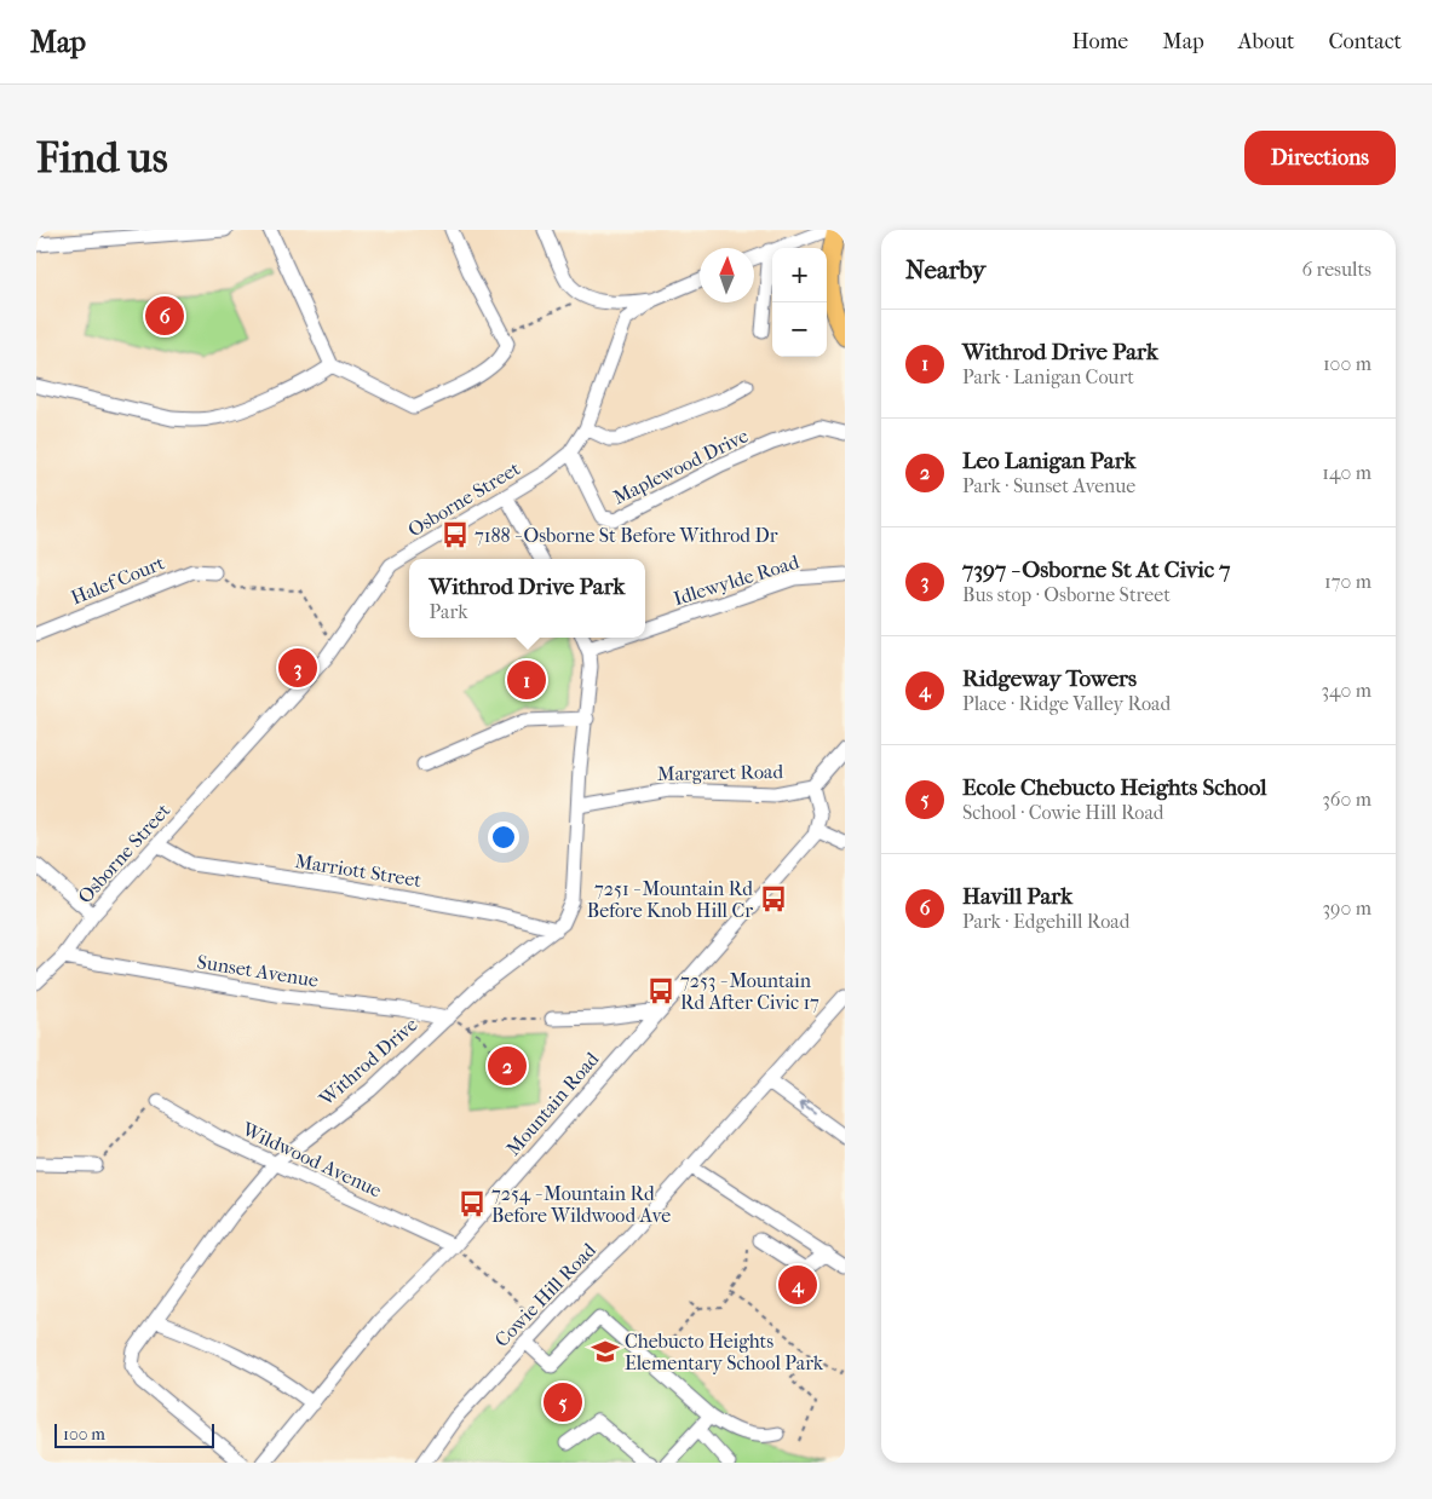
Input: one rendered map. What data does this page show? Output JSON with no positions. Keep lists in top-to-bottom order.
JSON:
{
  "streets": {
    "street": [
      "Maplewood Drive",
      "Osborne Street",
      "Halef Court",
      "Idlewylde Road",
      "Margaret Road",
      "Marriott Street",
      "Sunset Avenue",
      "Withrod Drive",
      "Mountain Road",
      "Wildwood Avenue",
      "Cowie Hill Road"
    ]
  },
  "crossings": [
    ["Maplewood Drive", "Osborne Street"],
    ["Osborne Street", "Marriott Street"],
    ["Osborne Street", "Sunset Avenue"],
    ["Margaret Road", "Withrod Drive"],
    ["Marriott Street", "Withrod Drive"],
    ["Sunset Avenue", "Withrod Drive"],
    ["Withrod Drive", "Wildwood Avenue"],
    ["Mountain Road", "Wildwood Avenue"]
  ],
  "places": {
    "bus stop": [
      "7188 - Osborne St Before Withrod Dr",
      "7251 - Mountain Rd Before Knob Hill Cr",
      "7253 - Mountain Rd After Civic 17",
      "7254 - Mountain Rd Before Wildwood Ave"
    ],
    "school or university": ["Chebucto Heights Elementary School Park"]
  },
  "scale_bar": "100 m",
  "north": "top",
  "page": {
    "header": "Map",
    "nav": [
      "Home",
      "Map",
      "About",
      "Contact"
    ],
    "buttons": "Directions",
    "title": "Find us",
    "heading": ["Nearby", "6 results"],
    "map_buttons": ["+", "−"],
    "pins": [
      "6",
      "3",
      "1",
      "2",
      "4",
      "5"
    ],
    "list": [
      {
        "mark": "1",
        "name": "Withrod Drive Park",
        "note": "Park · Lanigan Court",
        "value": "100 m"
      },
      {
        "mark": "2",
        "name": "Leo Lanigan Park",
        "note": "Park · Sunset Avenue",
        "value": "140 m"
      },
      {
        "mark": "3",
        "name": "7397 - Osborne St At Civic 7",
        "note": "Bus stop · Osborne Street",
        "value": "170 m"
      },
      {
        "mark": "4",
        "name": "Ridgeway Towers",
        "note": "Place · Ridge Valley Road",
        "value": "340 m"
      },
      {
        "mark": "5",
        "name": "Ecole Chebucto Heights School",
        "note": "School · Cowie Hill Road",
        "value": "360 m"
      },
      {
        "mark": "6",
        "name": "Havill Park",
        "note": "Park · Edgehill Road",
        "value": "390 m"
      }
    ],
    "popup": ["Withrod Drive Park", "Park"],
    "scale": "100 m"
  }
}
